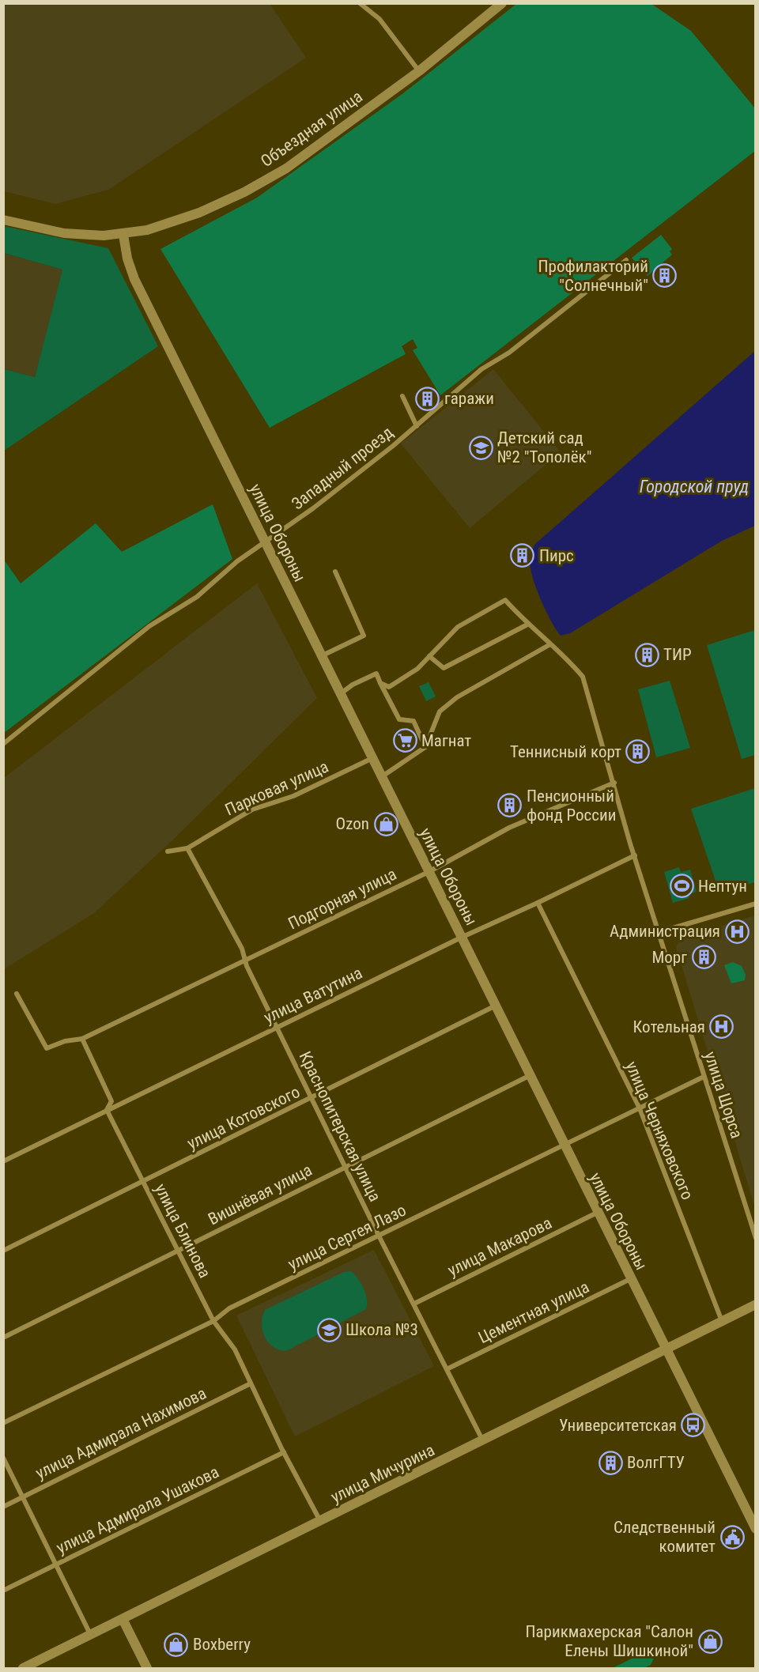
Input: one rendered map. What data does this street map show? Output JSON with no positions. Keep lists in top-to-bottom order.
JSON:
{
  "streets": {
    "street": [
      "Объездная улица",
      "Западный проезд",
      "улица Обороны",
      "Парковая улица",
      "Подгорная улица",
      "улица Ватутина",
      "улица Щорса",
      "улица Котовского",
      "Краснопитерская улица",
      "улица Черняховского",
      "Вишнёвая улица",
      "улица Блинова",
      "улица Сергея Лазо",
      "улица Макарова",
      "Цементная улица",
      "улица Адмирала Нахимова",
      "улица Мичурина",
      "улица Адмирала Ушакова"
    ]
  },
  "crossings": [
    ["Объездная улица", "улица Обороны"],
    ["Западный проезд", "улица Обороны"],
    ["улица Обороны", "Парковая улица"],
    ["улица Обороны", "Подгорная улица"],
    ["улица Обороны", "улица Ватутина"],
    ["улица Обороны", "улица Котовского"],
    ["улица Обороны", "Вишнёвая улица"],
    ["улица Обороны", "улица Сергея Лазо"],
    ["улица Обороны", "улица Макарова"],
    ["улица Обороны", "Цементная улица"],
    ["улица Обороны", "улица Мичурина"],
    ["Парковая улица", "Краснопитерская улица"],
    ["Подгорная улица", "улица Щорса"],
    ["Подгорная улица", "Краснопитерская улица"],
    ["Подгорная улица", "улица Блинова"],
    ["улица Ватутина", "улица Щорса"],
    ["улица Ватутина", "Краснопитерская улица"],
    ["улица Ватутина", "улица Черняховского"],
    ["улица Ватутина", "улица Блинова"],
    ["улица Щорса", "улица Сергея Лазо"],
    ["улица Котовского", "Краснопитерская улица"],
    ["улица Котовского", "улица Блинова"],
    ["Краснопитерская улица", "Вишнёвая улица"],
    ["Краснопитерская улица", "улица Сергея Лазо"],
    ["Краснопитерская улица", "улица Макарова"],
    ["Краснопитерская улица", "Цементная улица"],
    ["Краснопитерская улица", "улица Мичурина"],
    ["улица Черняховского", "улица Сергея Лазо"],
    ["улица Черняховского", "улица Мичурина"],
    ["Вишнёвая улица", "улица Блинова"],
    ["улица Блинова", "улица Сергея Лазо"],
    ["улица Блинова", "улица Адмирала Нахимова"],
    ["улица Блинова", "улица Мичурина"],
    ["улица Блинова", "улица Адмирала Ушакова"]
  ],
  "water": ["Городской пруд"],
  "places": {
    "building": [
      "Профилакторий \"Солнечный\"",
      "гаражи",
      "Пирс",
      "ТИР",
      "Теннисный корт",
      "Пенсионный фонд России",
      "Морг",
      "ВолгГТУ"
    ],
    "school or university": ["Детский сад №2 \"Тополёк\"", "Школа №3"],
    "supermarket": ["Магнат"],
    "shop": ["Ozon", "Парикмахерская \"Салон Елены Шишкиной\"", "Boxberry"],
    "sports": ["Нептун"],
    "hospital": ["Администрация", "Котельная"],
    "bus stop": ["Университетская"],
    "public building": ["Следственный комитет"]
  }
}
